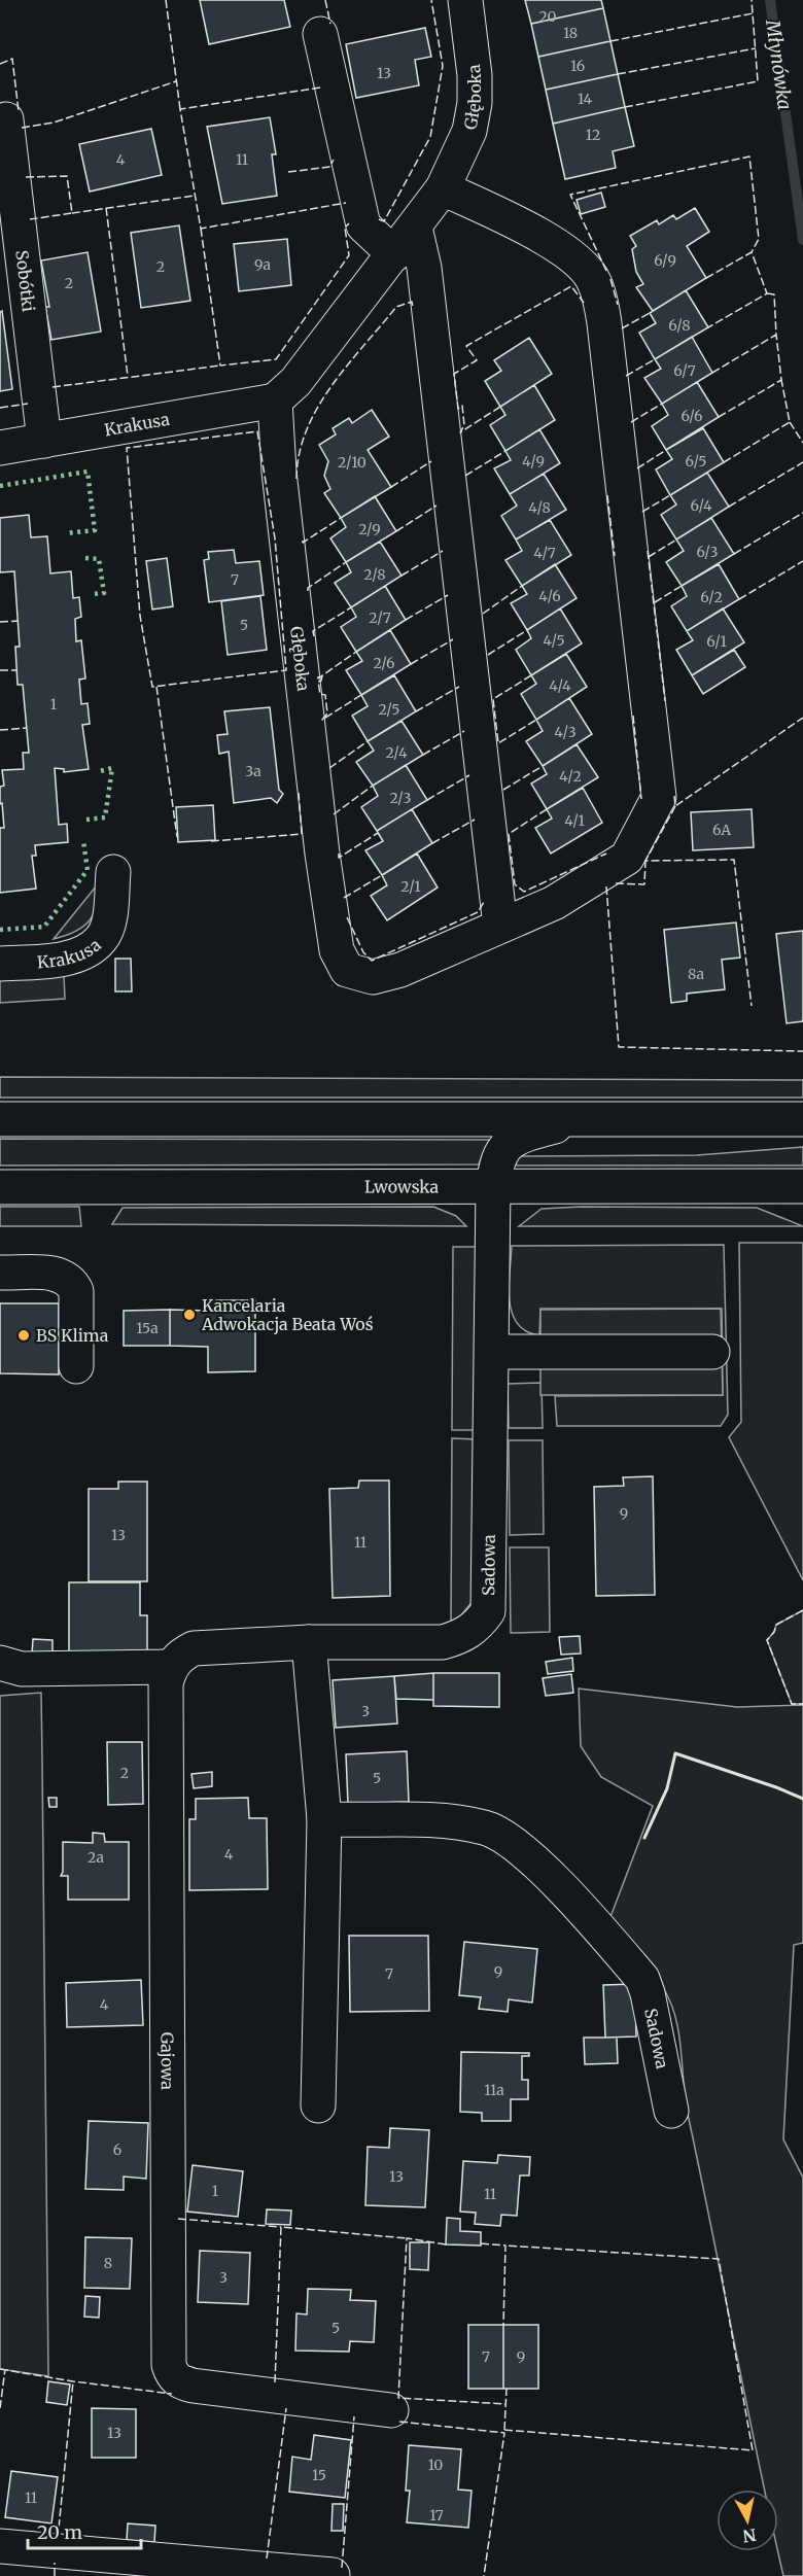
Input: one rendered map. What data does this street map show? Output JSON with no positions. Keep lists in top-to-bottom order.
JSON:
{
  "streets": {
    "street": [
      "Głęboka",
      "Sobótki",
      "Krakusa",
      "Lwowska",
      "Sadowa",
      "Gajowa"
    ]
  },
  "crossings": [
    ["Głęboka", "Krakusa"],
    ["Sobótki", "Krakusa"],
    ["Lwowska", "Sadowa"]
  ],
  "water": ["Młynówka"],
  "places": ["Kancelaria Adwokacja Beata Woś", "BS Klima"],
  "house_numbers": [
    "20",
    "18",
    "16",
    "13",
    "14",
    "12",
    "4",
    "11",
    "6/9",
    "9a",
    "2",
    "2",
    "6/8",
    "6/7",
    "6/6",
    "4/9",
    "6/5",
    "2/10",
    "6/4",
    "4/8",
    "2/9",
    "6/3",
    "4/7",
    "2/8",
    "7",
    "4/6",
    "6/2",
    "2/7",
    "5",
    "4/5",
    "6/1",
    "2/6",
    "4/4",
    "1",
    "2/5",
    "4/3",
    "2/4",
    "3a",
    "4/2",
    "2/3",
    "4/1",
    "6A",
    "2/1",
    "8a",
    "15a",
    "9",
    "13",
    "11",
    "3",
    "2",
    "5",
    "4",
    "2a",
    "9",
    "7",
    "4",
    "11a",
    "6",
    "13",
    "1",
    "11",
    "8",
    "3",
    "5",
    "7",
    "9",
    "13",
    "10",
    "15",
    "11",
    "17"
  ],
  "scale_bar": "20 m",
  "north": "bottom"
}
